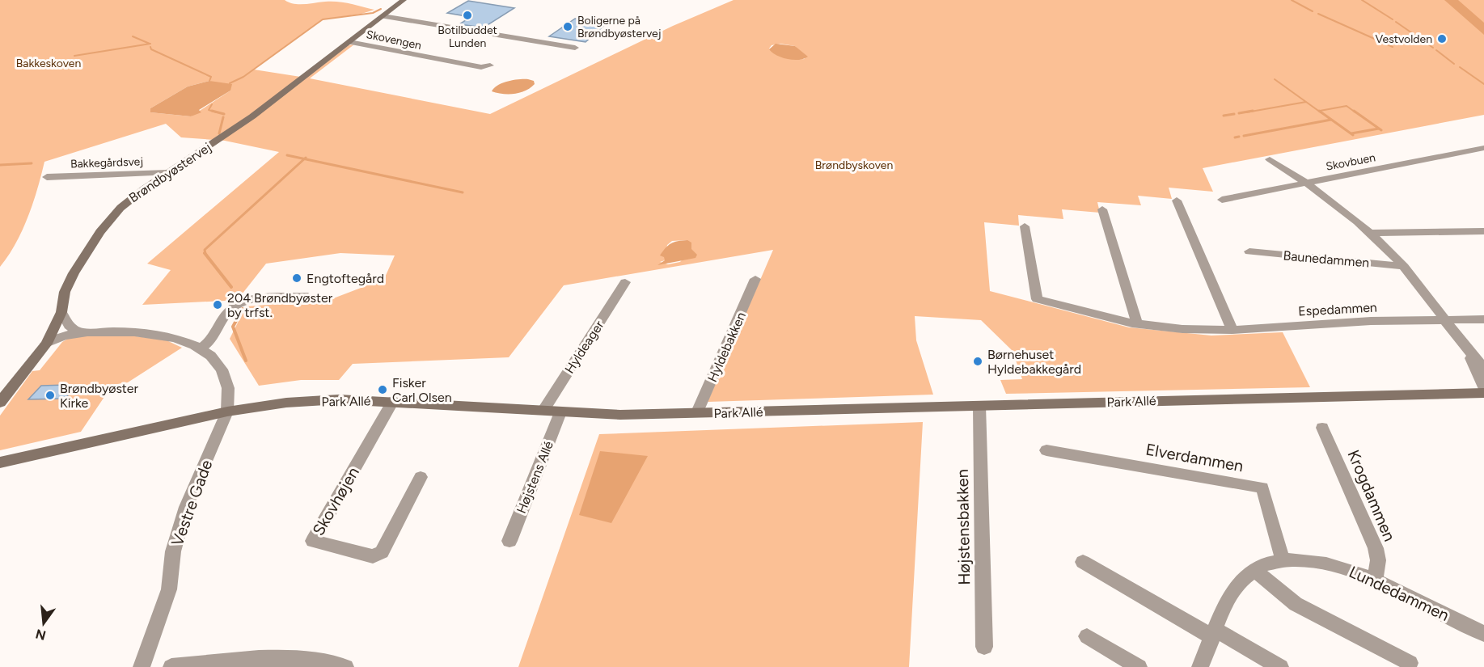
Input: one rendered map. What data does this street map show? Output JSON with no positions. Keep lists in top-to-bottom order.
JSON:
{
  "streets": {
    "street": [
      "Skovengen",
      "Skovbuen",
      "Bakkegårdsvej",
      "Brøndbyøstervej",
      "Baunedammen",
      "Espedammen",
      "Hyldeager",
      "Hyldebakken",
      "Park Allé",
      "Elverdammen",
      "Højstens Allé",
      "Krogdammen",
      "Skovhøjen",
      "Vestre Gade",
      "Højstensbakken",
      "Lundedammen"
    ]
  },
  "crossings": [
    ["Skovengen", "Brøndbyøstervej"],
    ["Skovbuen", "Baunedammen"],
    ["Bakkegårdsvej", "Brøndbyøstervej"],
    ["Brøndbyøstervej", "Vestre Gade"],
    ["Baunedammen", "Espedammen"],
    ["Hyldeager", "Park Allé"],
    ["Hyldebakken", "Park Allé"],
    ["Park Allé", "Højstens Allé"],
    ["Park Allé", "Skovhøjen"],
    ["Park Allé", "Vestre Gade"],
    ["Park Allé", "Højstensbakken"],
    ["Elverdammen", "Lundedammen"],
    ["Krogdammen", "Lundedammen"]
  ],
  "parks": ["Bakkeskoven", "Brøndbyskoven"],
  "places": [
    "Botilbuddet Lunden",
    "Boligerne på Brøndbyøstervej",
    "Vestvolden",
    "Engtoftegård",
    "204 Brøndbyøster by trfst.",
    "Børnehuset Hyldebakkegård",
    "Fisker Carl Olsen",
    "Brøndbyøster Kirke"
  ],
  "north": "bottom"
}
